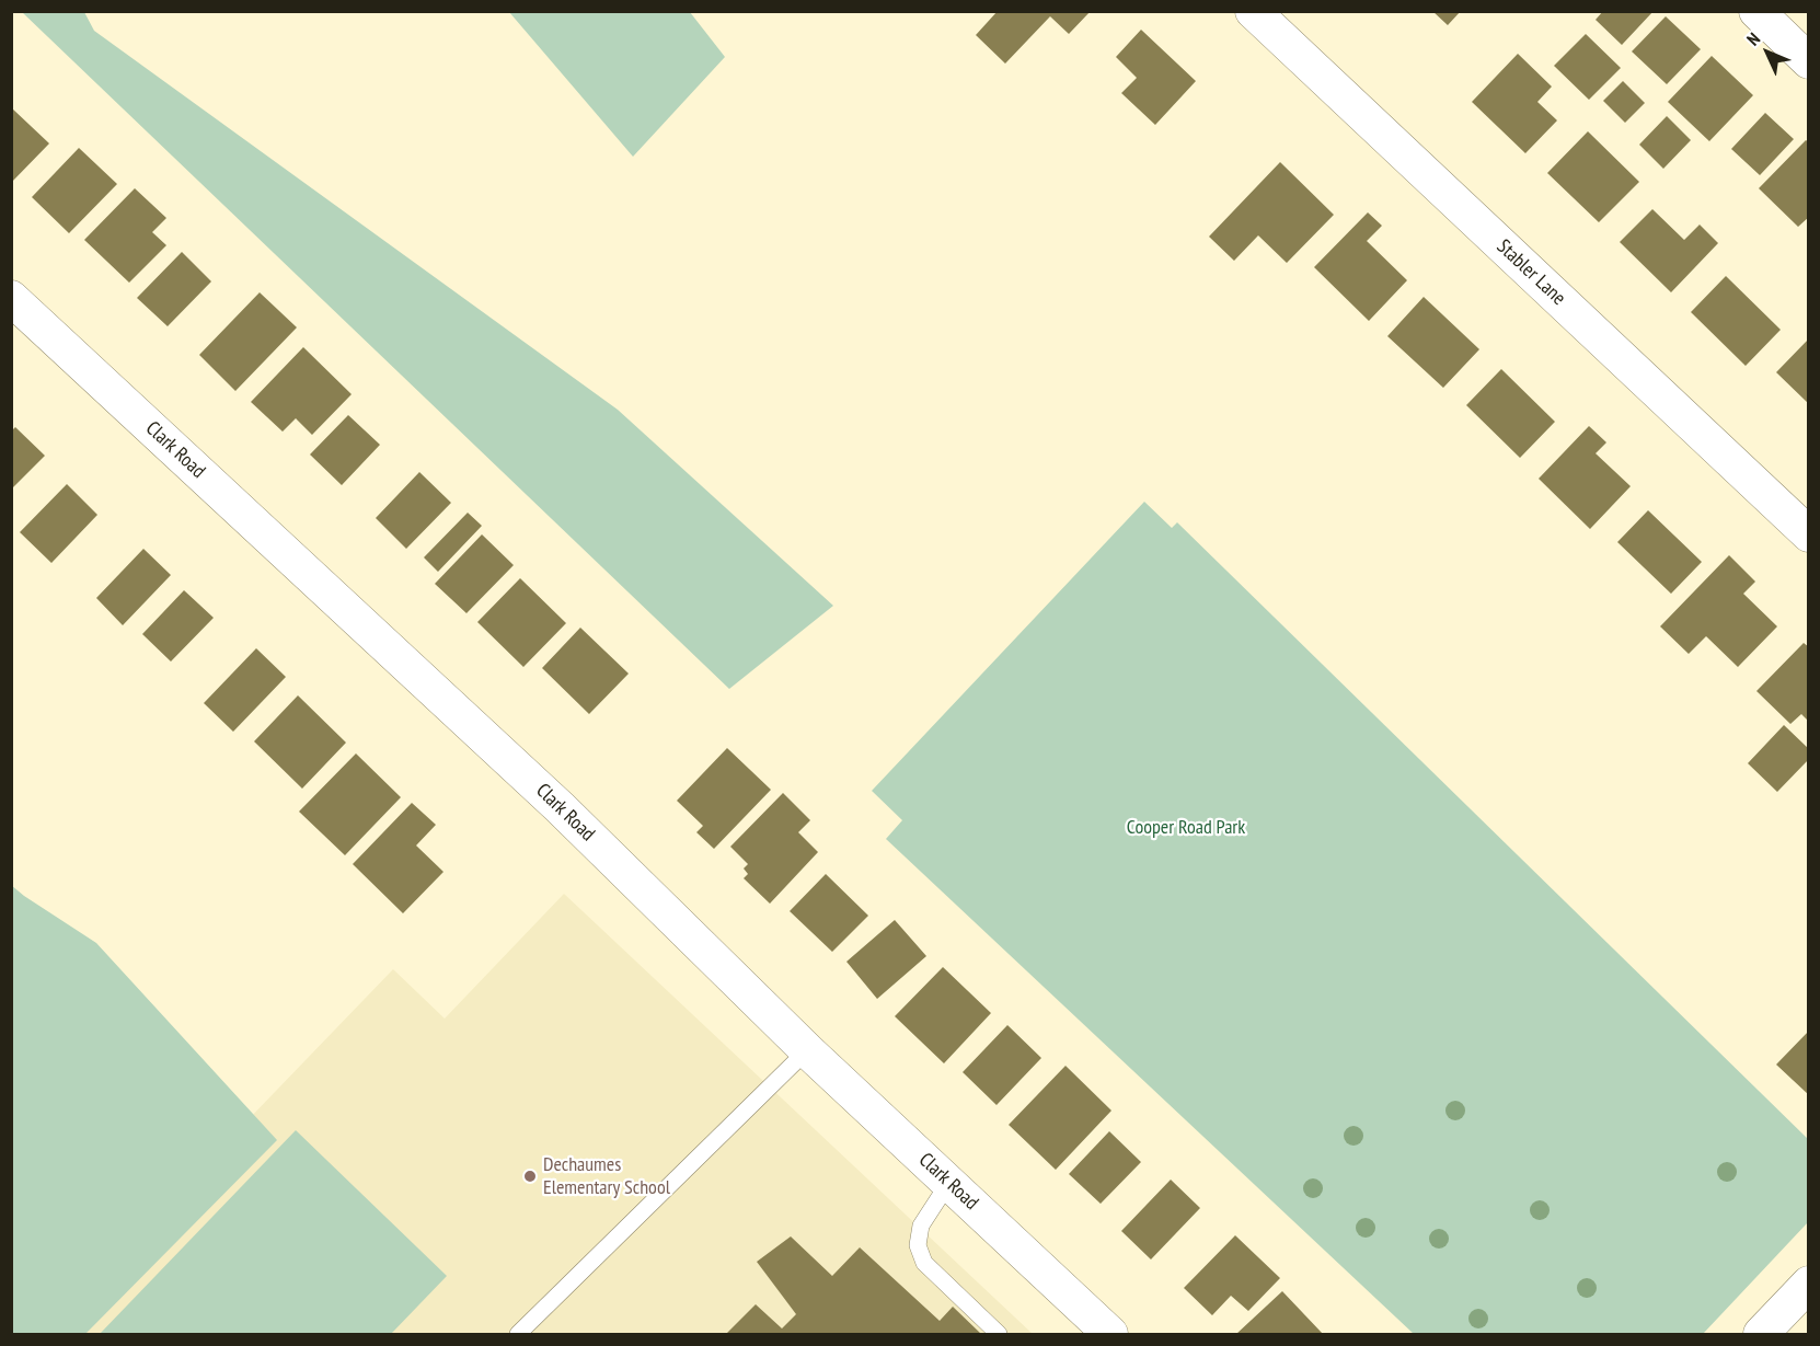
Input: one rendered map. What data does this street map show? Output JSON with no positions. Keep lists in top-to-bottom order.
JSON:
{
  "streets": {
    "street": ["Stabler Lane", "Clark Road"]
  },
  "parks": ["Cooper Road Park"],
  "places": ["Dechaumes Elementary School"],
  "north": "top left"
}
